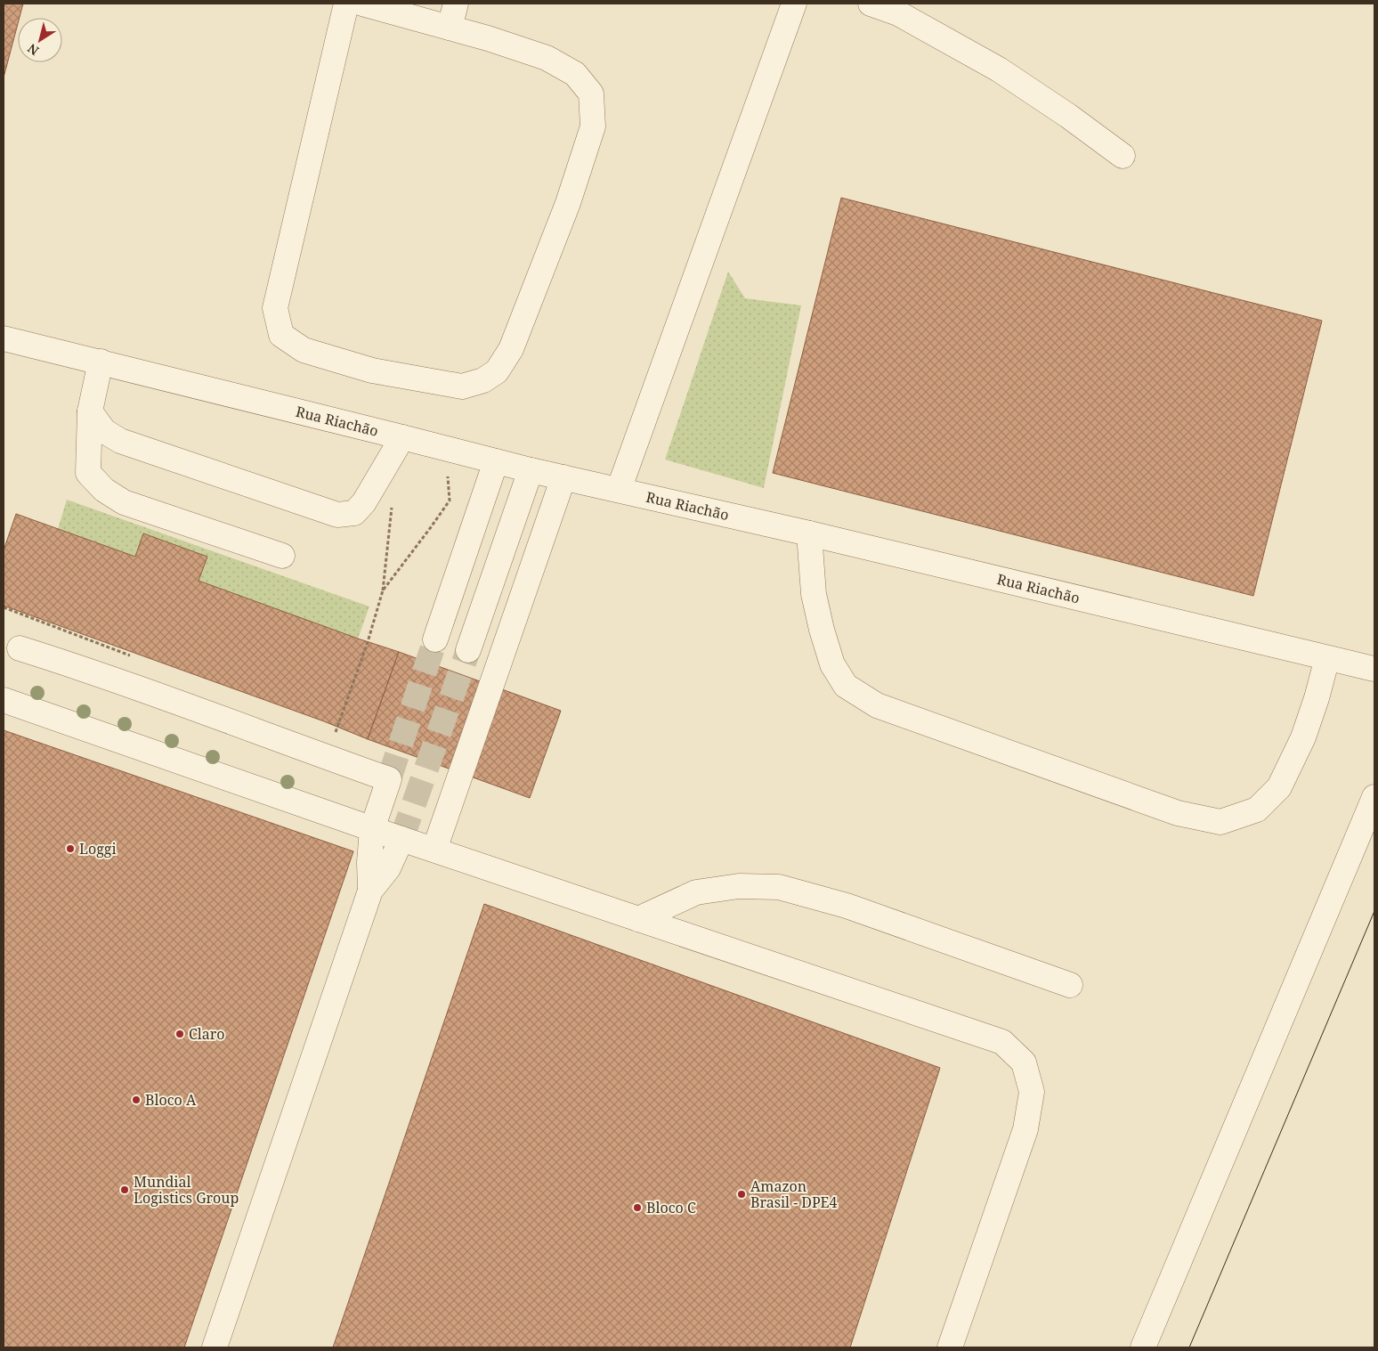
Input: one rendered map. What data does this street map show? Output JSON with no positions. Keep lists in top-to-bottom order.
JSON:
{
  "streets": {
    "street": ["Rua Riachão"]
  },
  "places": [
    "Loggi",
    "Claro",
    "Bloco A",
    "Mundial Logistics Group",
    "Amazon Brasil - DPE4",
    "Bloco C"
  ],
  "north": "bottom left"
}
